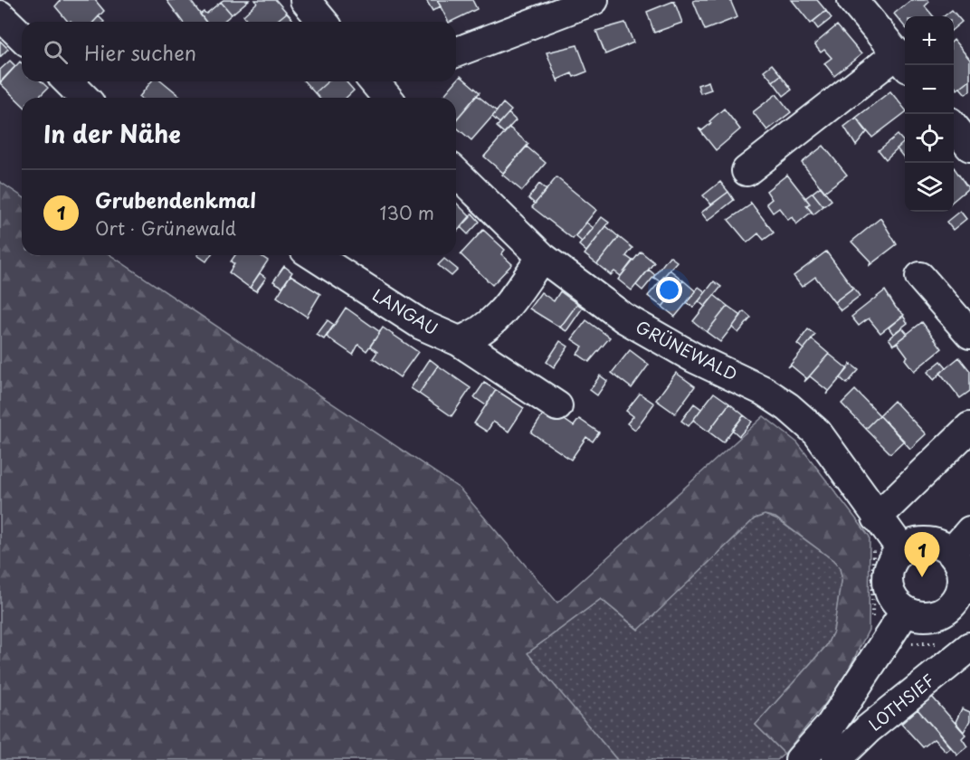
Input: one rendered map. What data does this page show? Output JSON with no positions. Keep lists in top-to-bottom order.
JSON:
{
  "streets": {
    "street": ["LANGAU", "GRÜNEWALD", "LOTHSIEF"]
  },
  "page": {
    "map_buttons": ["+", "−"],
    "search": "Hier suchen",
    "heading": "In der Nähe",
    "list": [
      {
        "mark": "1",
        "name": "Grubendenkmal",
        "note": "Ort · Grünewald",
        "value": "130 m"
      }
    ],
    "pins": "1"
  }
}
